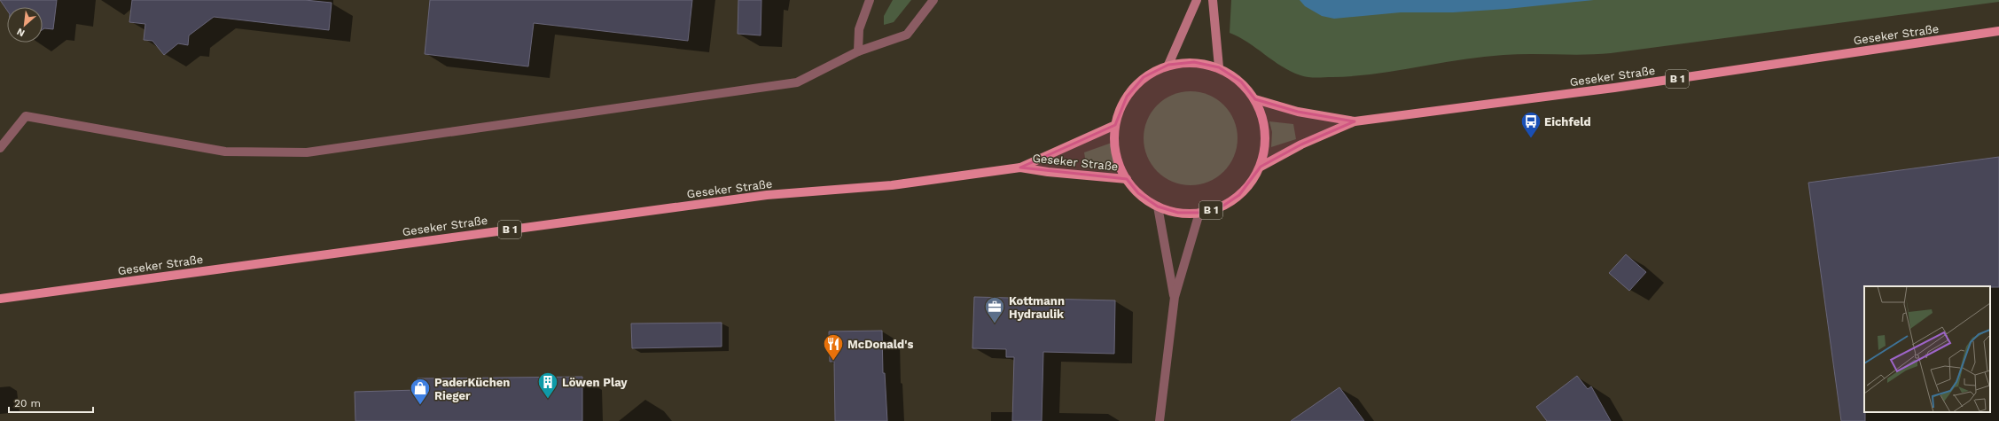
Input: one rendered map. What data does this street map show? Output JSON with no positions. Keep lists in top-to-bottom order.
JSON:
{
  "streets": {
    "main road": ["Geseker Straße", "B 1"]
  },
  "crossings": [
    ["Geseker Straße", "B 1"]
  ],
  "places": {
    "bus stop": ["Eichfeld"],
    "office": ["Kottmann Hydraulik"],
    "restaurant": ["McDonald's"],
    "building": ["Löwen Play"],
    "shop": ["PaderKüchen Rieger"]
  },
  "scale_bar": "20 m",
  "north": "bottom left"
}
